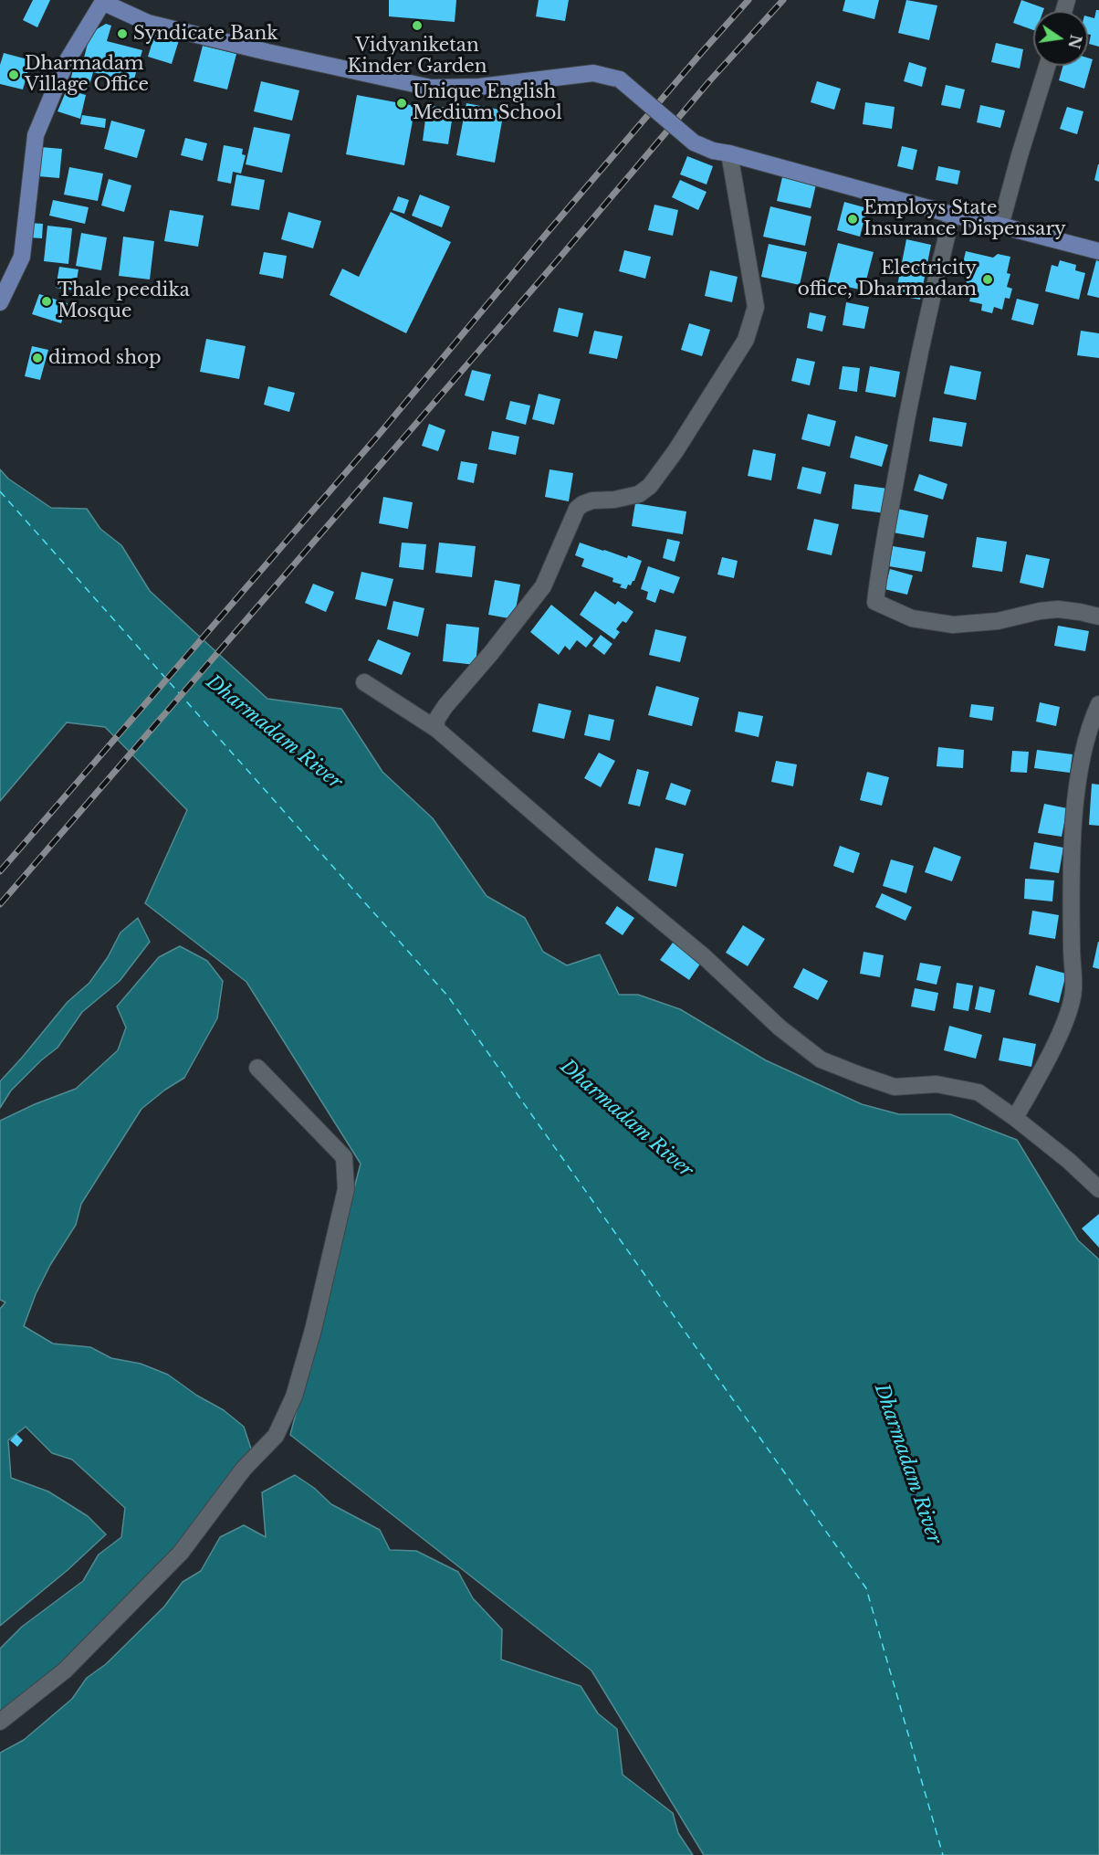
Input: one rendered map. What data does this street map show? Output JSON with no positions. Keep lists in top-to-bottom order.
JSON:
{
  "water": ["Dharmadam River"],
  "places": [
    "Vidyaniketan Kinder Garden",
    "Syndicate Bank",
    "Dharmadam Village Office",
    "Unique English Medium School",
    "Employs State Insurance Dispensary",
    "Electricity office, Dharmadam",
    "Thale peedika Mosque",
    "dimod shop"
  ],
  "north": "right"
}
